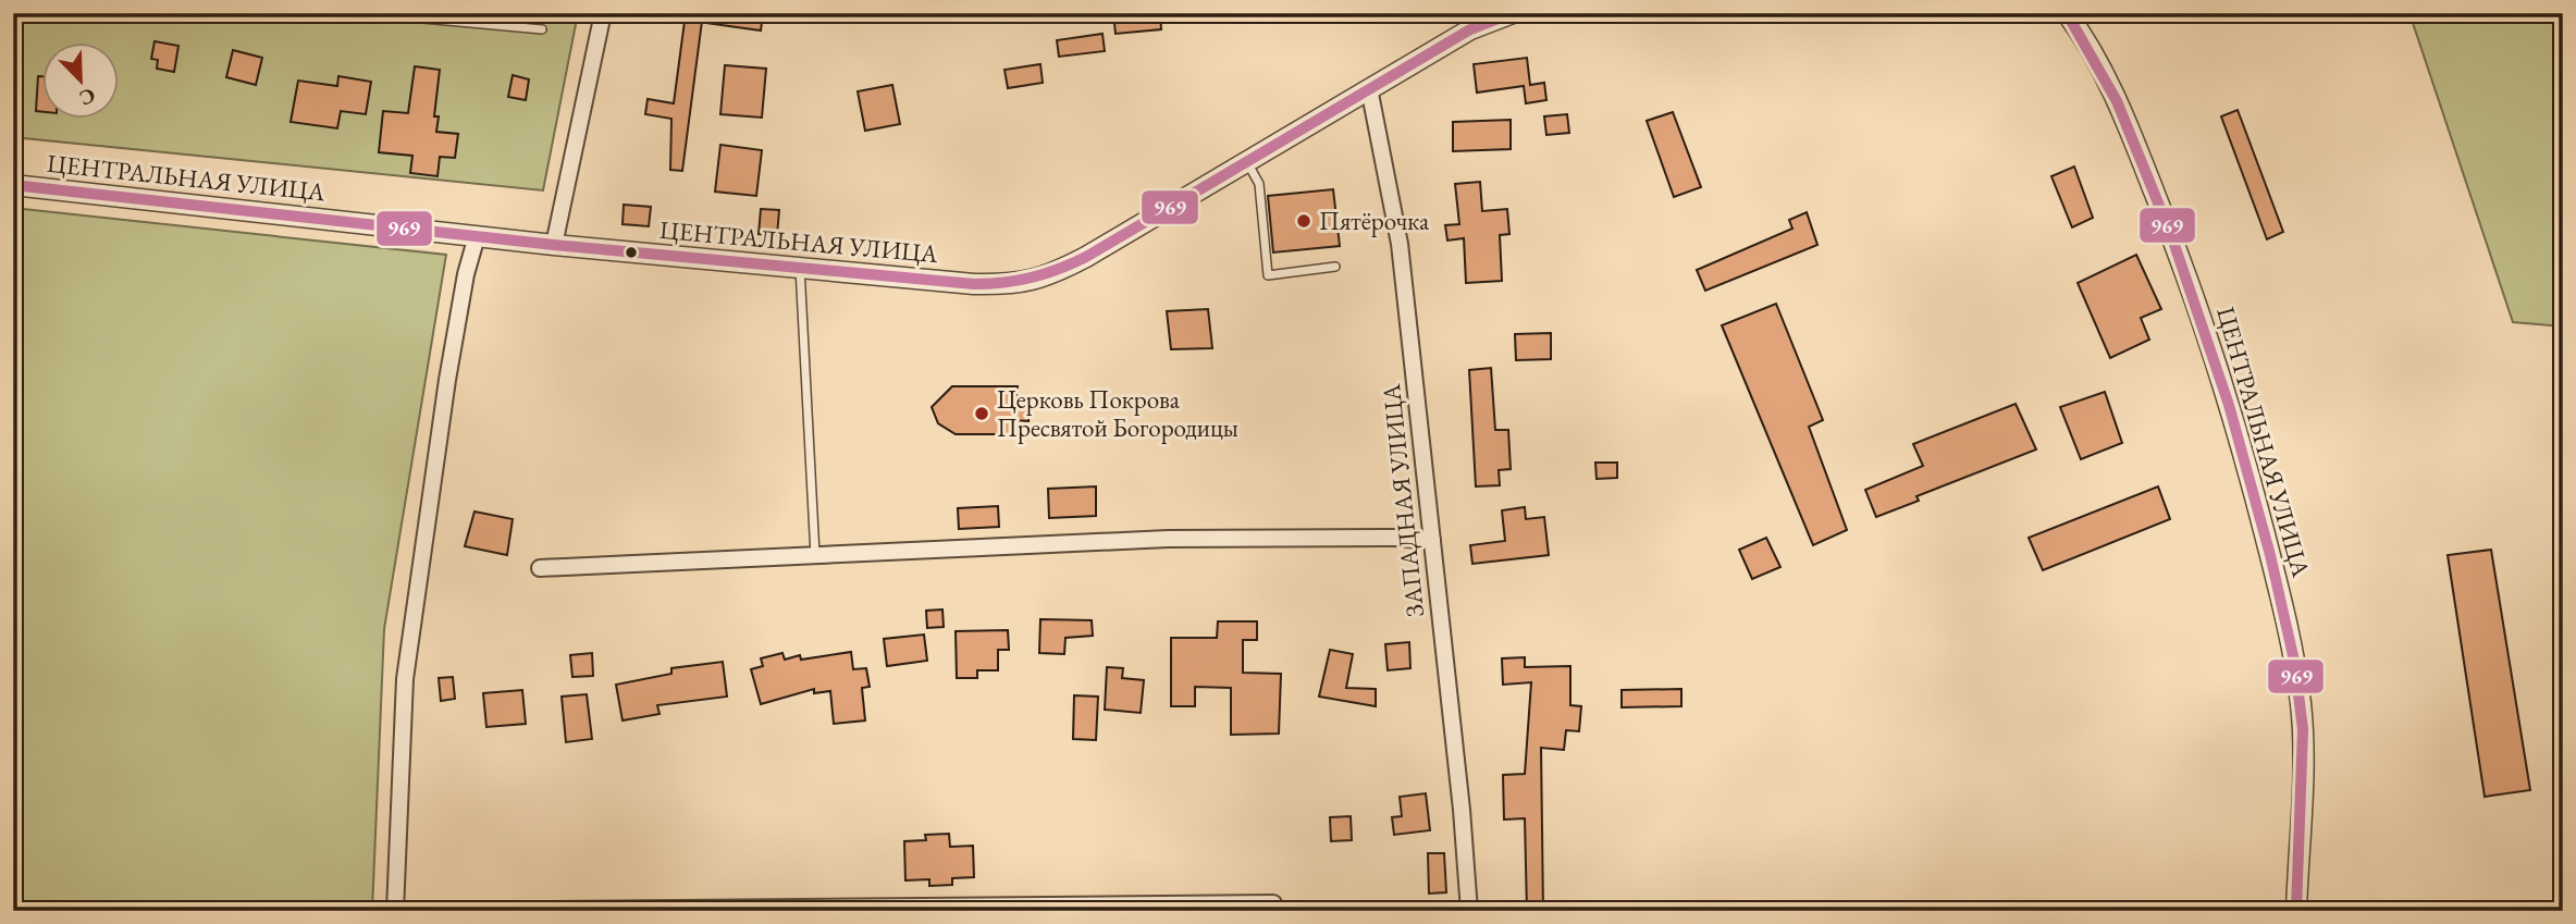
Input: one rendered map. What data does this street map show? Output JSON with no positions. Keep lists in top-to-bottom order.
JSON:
{
  "streets": {
    "street": ["ЦЕНТРАЛЬНАЯ УЛИЦА", "ЗАПАДНАЯ УЛИЦА"]
  },
  "crossings": [
    ["ЦЕНТРАЛЬНАЯ УЛИЦА", "ЗАПАДНАЯ УЛИЦА"]
  ],
  "places": ["Пятёрочка", "Церковь Покрова Пресвятой Богородицы"],
  "lines": ["transit line 969"],
  "north": "bottom right"
}
